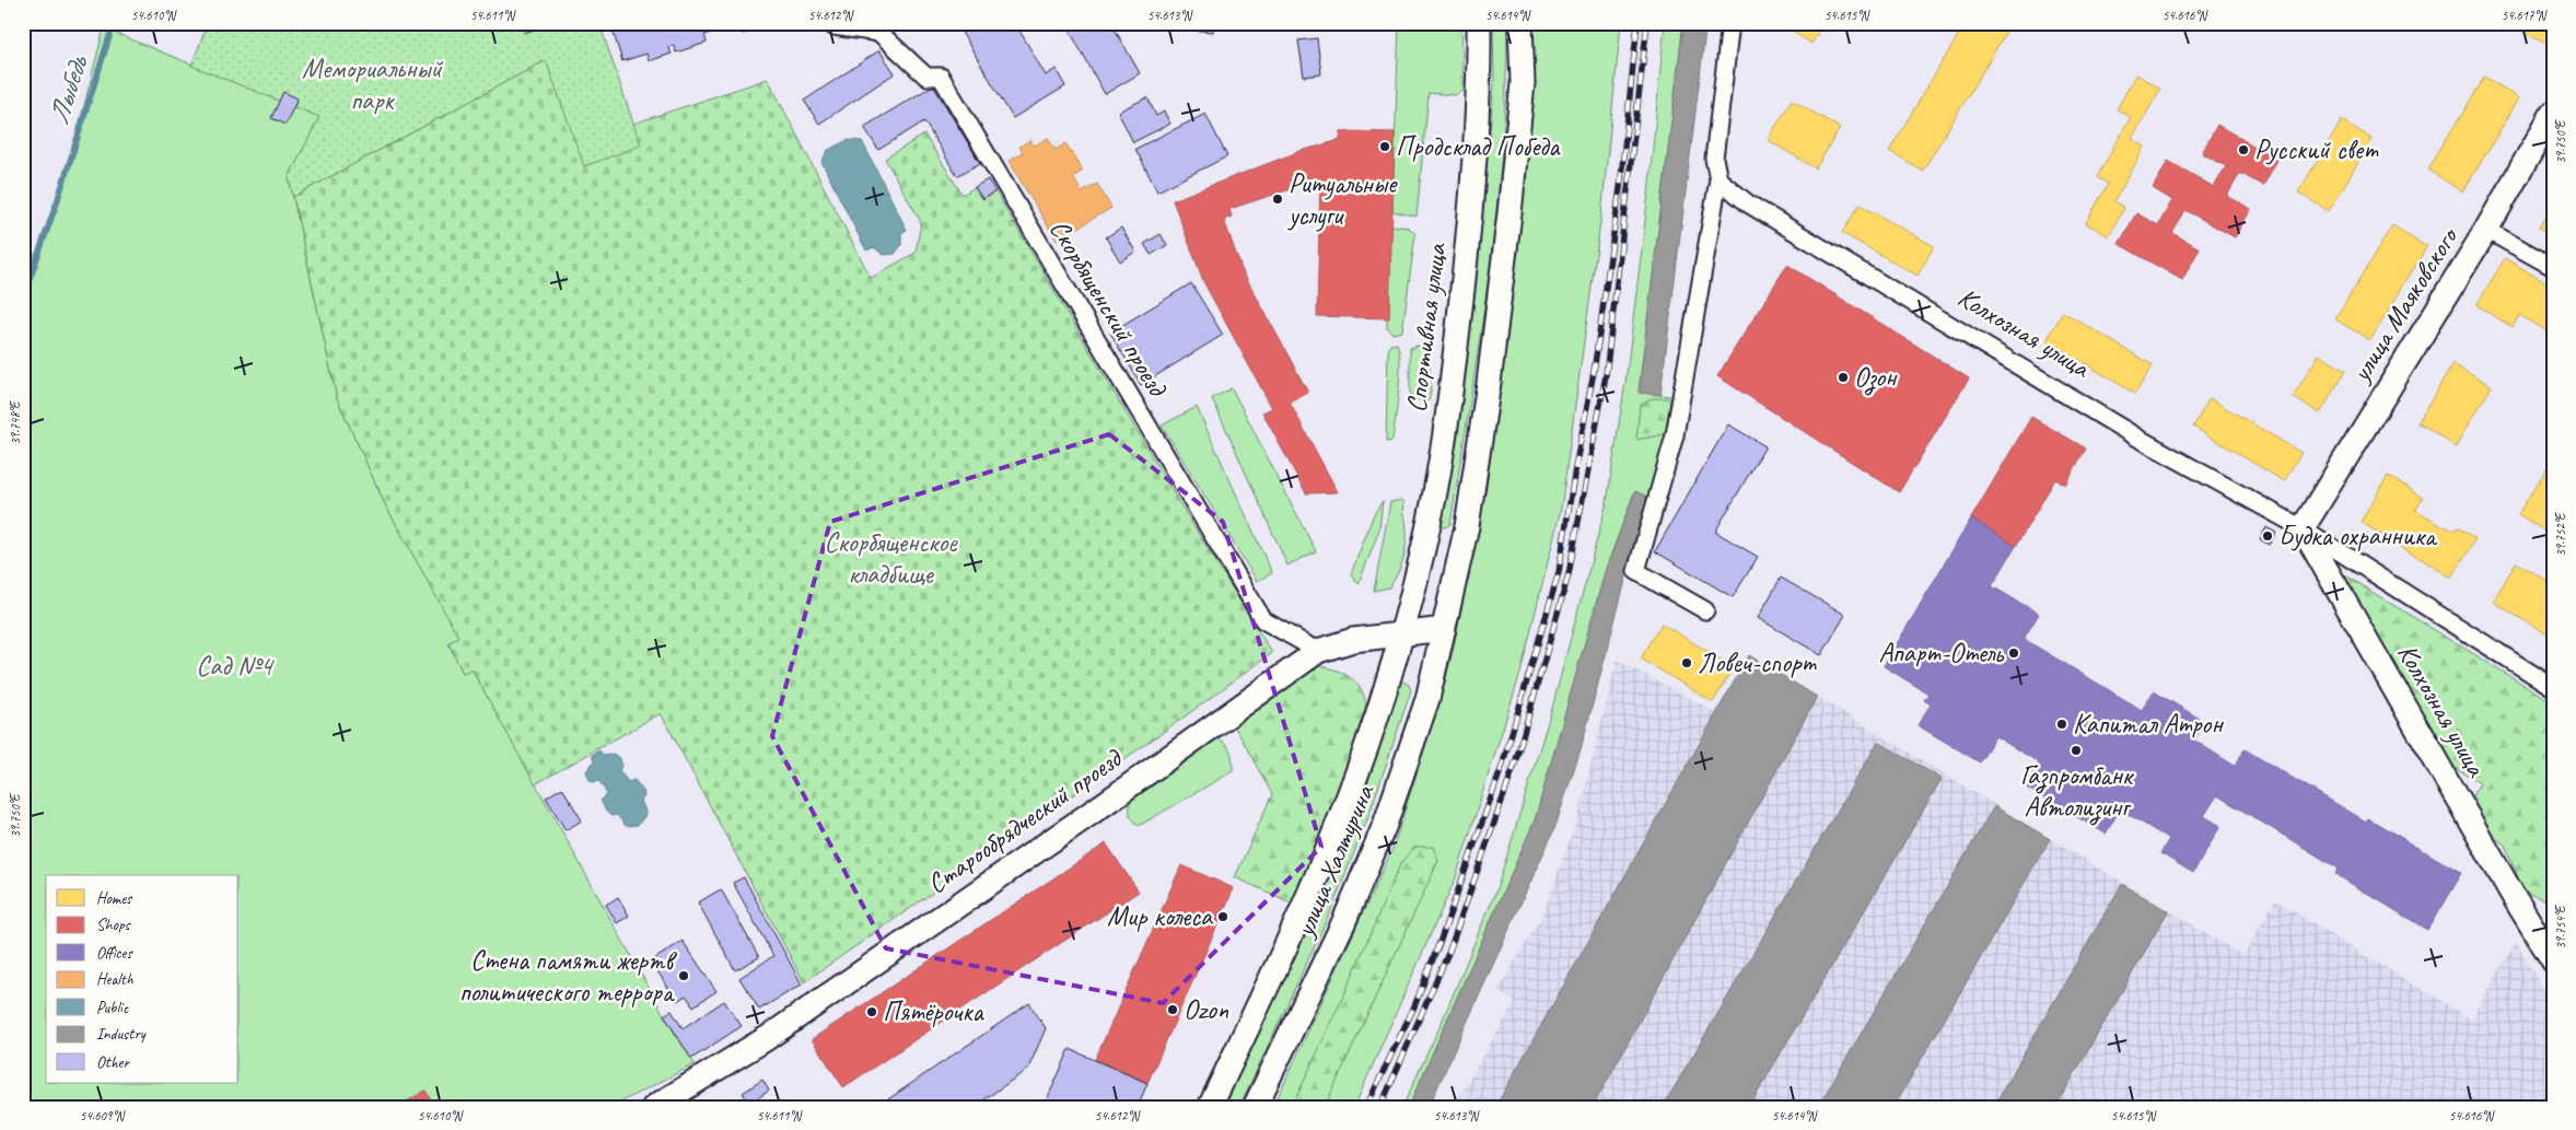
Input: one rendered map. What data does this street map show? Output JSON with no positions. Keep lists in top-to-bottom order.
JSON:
{
  "streets": {
    "main road": [
      "улица Маяковского",
      "Спортивная улица",
      "Колхозная улица",
      "Старообрядческий проезд",
      "улица Халтурина"
    ],
    "street": ["Скорбященский проезд"]
  },
  "crossings": [
    ["улица Маяковского", "Колхозная улица"],
    ["Скорбященский проезд", "Старообрядческий проезд"],
    ["Спортивная улица", "Старообрядческий проезд"],
    ["Спортивная улица", "улица Халтурина"],
    ["Старообрядческий проезд", "улица Халтурина"]
  ],
  "water": ["Лыбедь"],
  "parks": ["Мемориальный парк", "Скорбященское кладбище", "Сад №4"],
  "places": [
    "Продсклад Победа",
    "Русский свет",
    "Ритуальные услуги",
    "Озон",
    "Будка охранника",
    "Апарт-Отель",
    "Ловеч-спорт",
    "Капитал Атрон",
    "Газпромбанк Автолизинг",
    "Мир колеса",
    "Стена памяти жертв политического террора",
    "Ozon",
    "Пятёрочка"
  ],
  "legend": [
    "Homes",
    "Shops",
    "Offices",
    "Health",
    "Public",
    "Industry",
    "Other"
  ],
  "coordinates": [
    "54.610°N",
    "54.611°N",
    "54.612°N",
    "54.613°N",
    "54.614°N",
    "54.615°N",
    "54.616°N",
    "54.617°N",
    "39.750°E",
    "39.748°E",
    "39.752°E",
    "39.754°E",
    "54.609°N"
  ]
}
